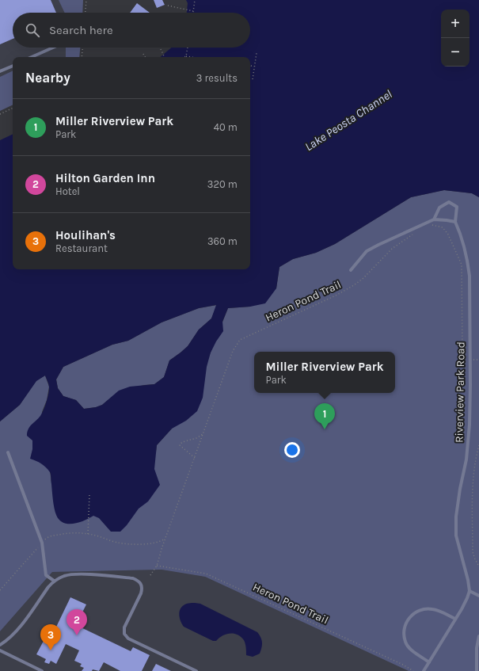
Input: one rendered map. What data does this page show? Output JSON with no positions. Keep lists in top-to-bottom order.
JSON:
{
  "streets": {
    "lane": ["Riverview Park Road"],
    "path": ["Heron Pond Trail"]
  },
  "water": ["Lake Peosta Channel"],
  "page": {
    "map_buttons": ["+", "−"],
    "search": "Search here",
    "heading": ["Nearby", "3 results"],
    "list": [
      {
        "mark": "1",
        "name": "Miller Riverview Park",
        "note": "Park",
        "value": "40 m"
      },
      {
        "mark": "2",
        "name": "Hilton Garden Inn",
        "note": "Hotel",
        "value": "320 m"
      },
      {
        "mark": "3",
        "name": "Houlihan's",
        "note": "Restaurant",
        "value": "360 m"
      }
    ],
    "popup": ["Miller Riverview Park", "Park"],
    "pins": ["1", "2", "3"]
  }
}
